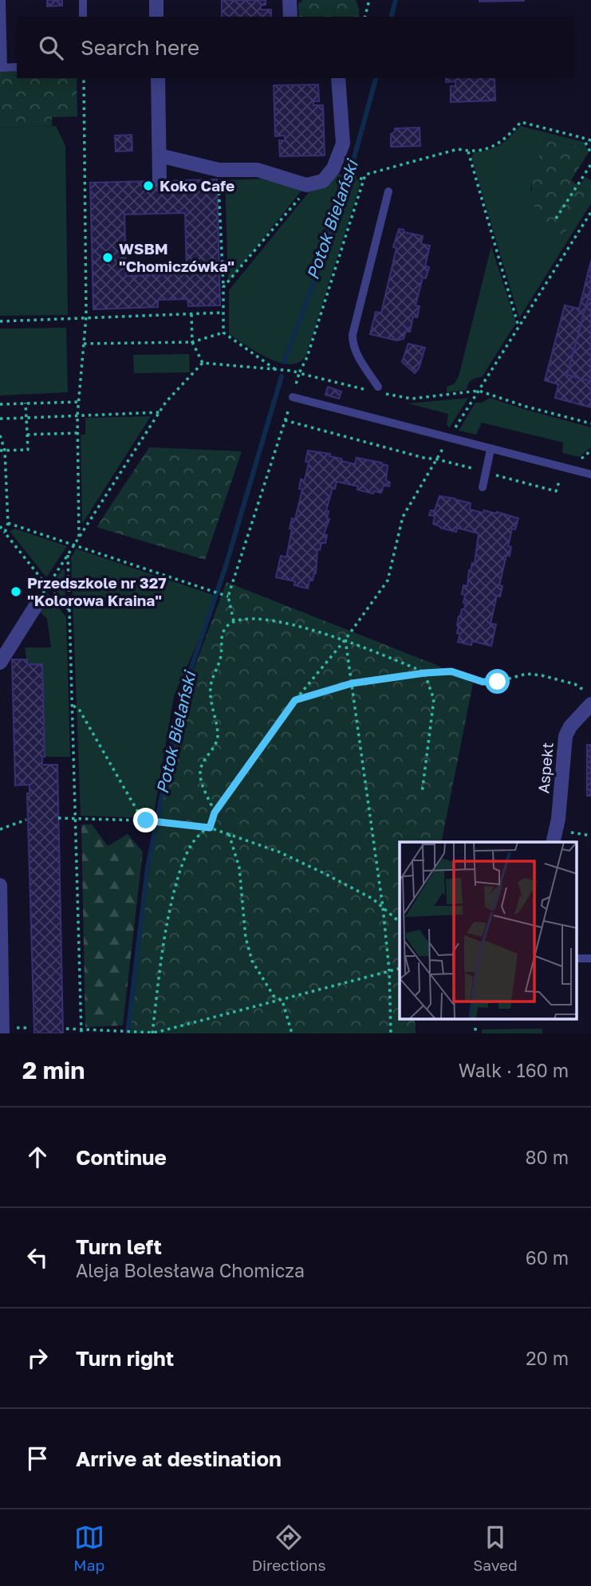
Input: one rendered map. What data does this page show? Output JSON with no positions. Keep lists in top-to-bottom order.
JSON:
{
  "streets": {
    "street": ["Aspekt"]
  },
  "water": ["Potok Bielański"],
  "places": ["Koko Cafe", "WSBM \"Chomiczówka\"", "Przedszkole nr 327 \"Kolorowa Kraina\""],
  "page": {
    "search": "Search here",
    "heading": ["2 min", "Walk · 160 m"],
    "list": [
      ["Continue", "80 m"],
      ["Turn left", "Aleja Bolesława Chomicza", "60 m"],
      ["Turn right", "20 m"],
      "Arrive at destination"
    ],
    "nav": ["Map", "Directions", "Saved"]
  }
}
